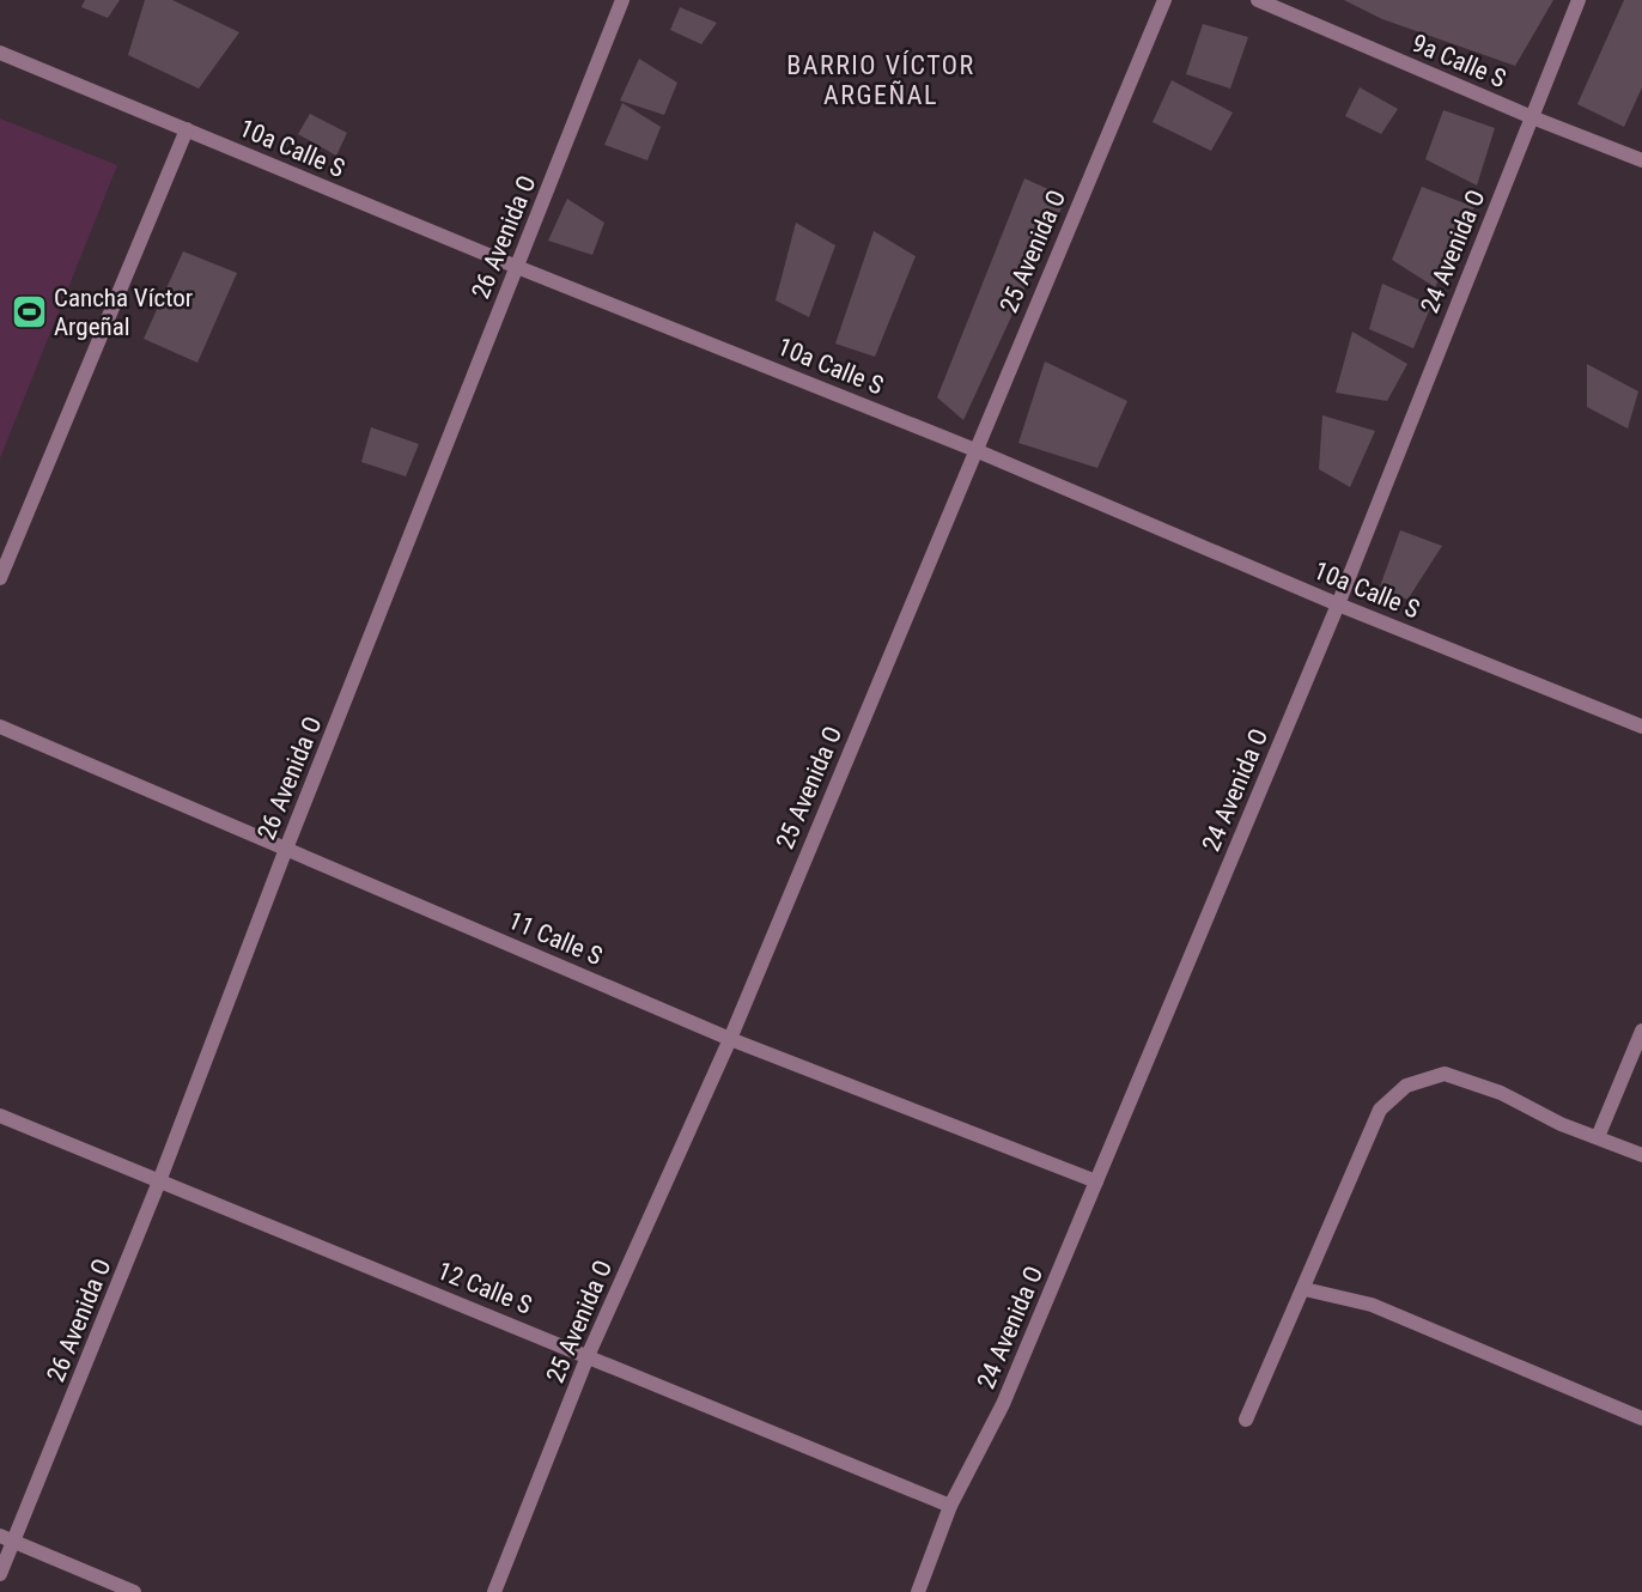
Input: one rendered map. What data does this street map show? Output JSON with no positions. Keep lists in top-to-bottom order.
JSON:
{
  "streets": {
    "street": [
      "9a Calle S",
      "10a Calle S",
      "26 Avenida O",
      "25 Avenida O",
      "24 Avenida O",
      "11 Calle S",
      "12 Calle S"
    ]
  },
  "crossings": [
    ["9a Calle S", "24 Avenida O"],
    ["10a Calle S", "26 Avenida O"],
    ["10a Calle S", "25 Avenida O"],
    ["10a Calle S", "24 Avenida O"],
    ["26 Avenida O", "11 Calle S"],
    ["26 Avenida O", "12 Calle S"],
    ["25 Avenida O", "11 Calle S"],
    ["25 Avenida O", "12 Calle S"],
    ["24 Avenida O", "11 Calle S"],
    ["24 Avenida O", "12 Calle S"]
  ],
  "districts": ["BARRIO VÍCTOR ARGEÑAL"],
  "places": {
    "sports": ["Cancha Víctor Argeñal"]
  }
}
